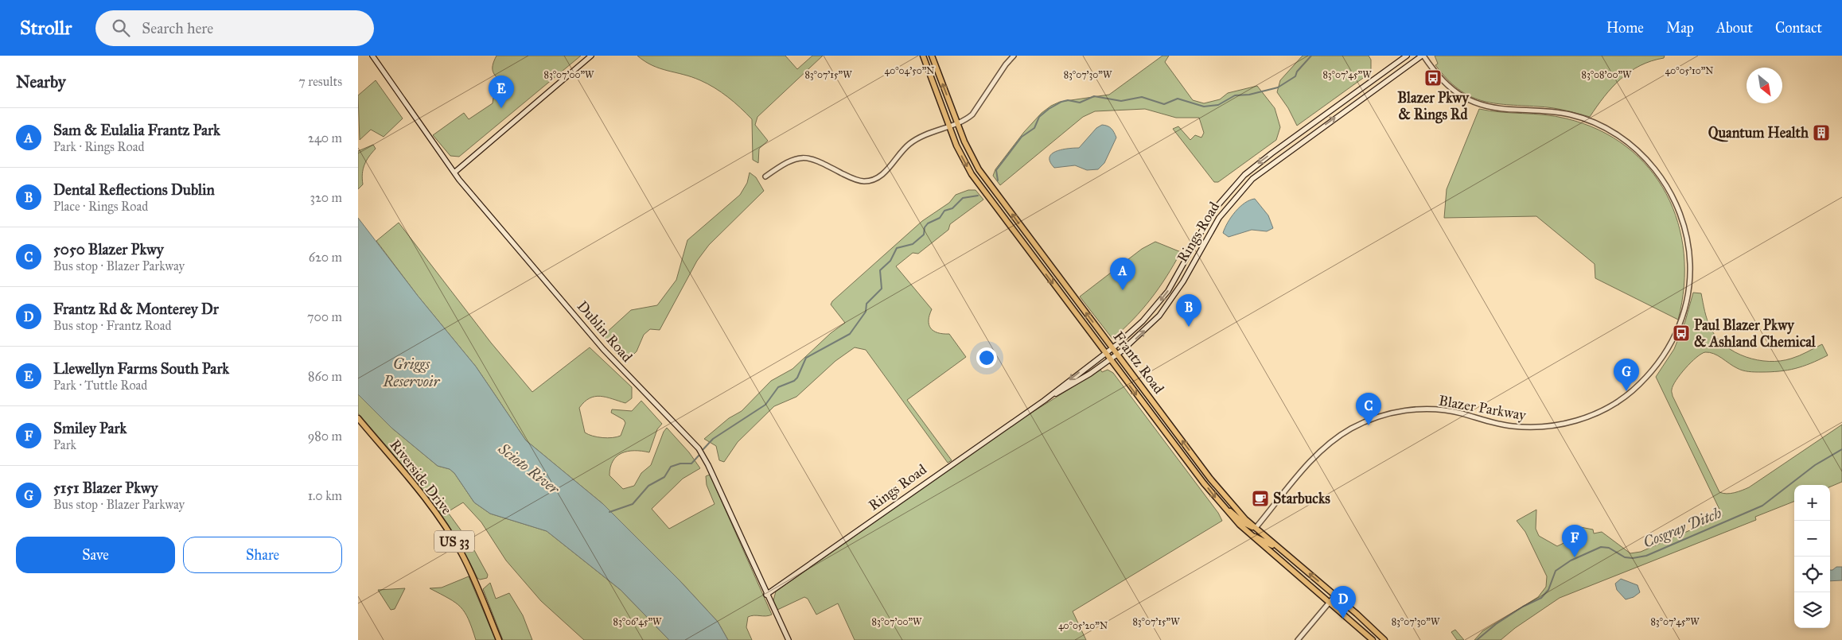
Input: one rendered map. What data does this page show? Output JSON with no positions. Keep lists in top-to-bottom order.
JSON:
{
  "streets": {
    "main road": [
      "Rings Road",
      "Dublin Road",
      "Frantz Road",
      "Riverside Drive",
      "US 33"
    ],
    "street": ["Blazer Parkway"]
  },
  "crossings": [
    ["Rings Road", "Dublin Road"],
    ["Rings Road", "Frantz Road"],
    ["Rings Road", "Blazer Parkway"],
    ["Frantz Road", "Blazer Parkway"]
  ],
  "water": ["Griggs Reservoir", "Scioto River", "Cosgray Ditch"],
  "places": {
    "bus stop": ["Blazer Pkwy & Rings Rd", "Paul Blazer Pkwy & Ashland Chemical"],
    "building": ["Quantum Health"],
    "cafe": ["Starbucks"]
  },
  "north": "bottom right",
  "page": {
    "header": "Strollr",
    "search": "Search here",
    "nav": [
      "Home",
      "Map",
      "About",
      "Contact"
    ],
    "heading": ["Nearby", "7 results"],
    "pins": [
      "E",
      "A",
      "B",
      "G",
      "C",
      "F",
      "D"
    ],
    "list": [
      {
        "mark": "A",
        "name": "Sam & Eulalia Frantz Park",
        "note": "Park · Rings Road",
        "value": "240 m"
      },
      {
        "mark": "B",
        "name": "Dental Reflections Dublin",
        "note": "Place · Rings Road",
        "value": "320 m"
      },
      {
        "mark": "C",
        "name": "5050 Blazer Pkwy",
        "note": "Bus stop · Blazer Parkway",
        "value": "620 m"
      },
      {
        "mark": "D",
        "name": "Frantz Rd & Monterey Dr",
        "note": "Bus stop · Frantz Road",
        "value": "700 m"
      },
      {
        "mark": "E",
        "name": "Llewellyn Farms South Park",
        "note": "Park · Tuttle Road",
        "value": "860 m"
      },
      {
        "mark": "F",
        "name": "Smiley Park",
        "note": "Park",
        "value": "980 m"
      },
      {
        "mark": "G",
        "name": "5151 Blazer Pkwy",
        "note": "Bus stop · Blazer Parkway",
        "value": "1.0 km"
      }
    ],
    "map_buttons": ["+", "−"],
    "buttons": ["Save", "Share"]
  },
  "coordinates": [
    "40°04'50\"N",
    "40°05'10\"N",
    "83°07'15\"W",
    "83°08'00\"W",
    "83°07'00\"W",
    "83°07'30\"W",
    "83°07'45\"W",
    "83°06'45\"W",
    "40°05'20\"N"
  ]
}
